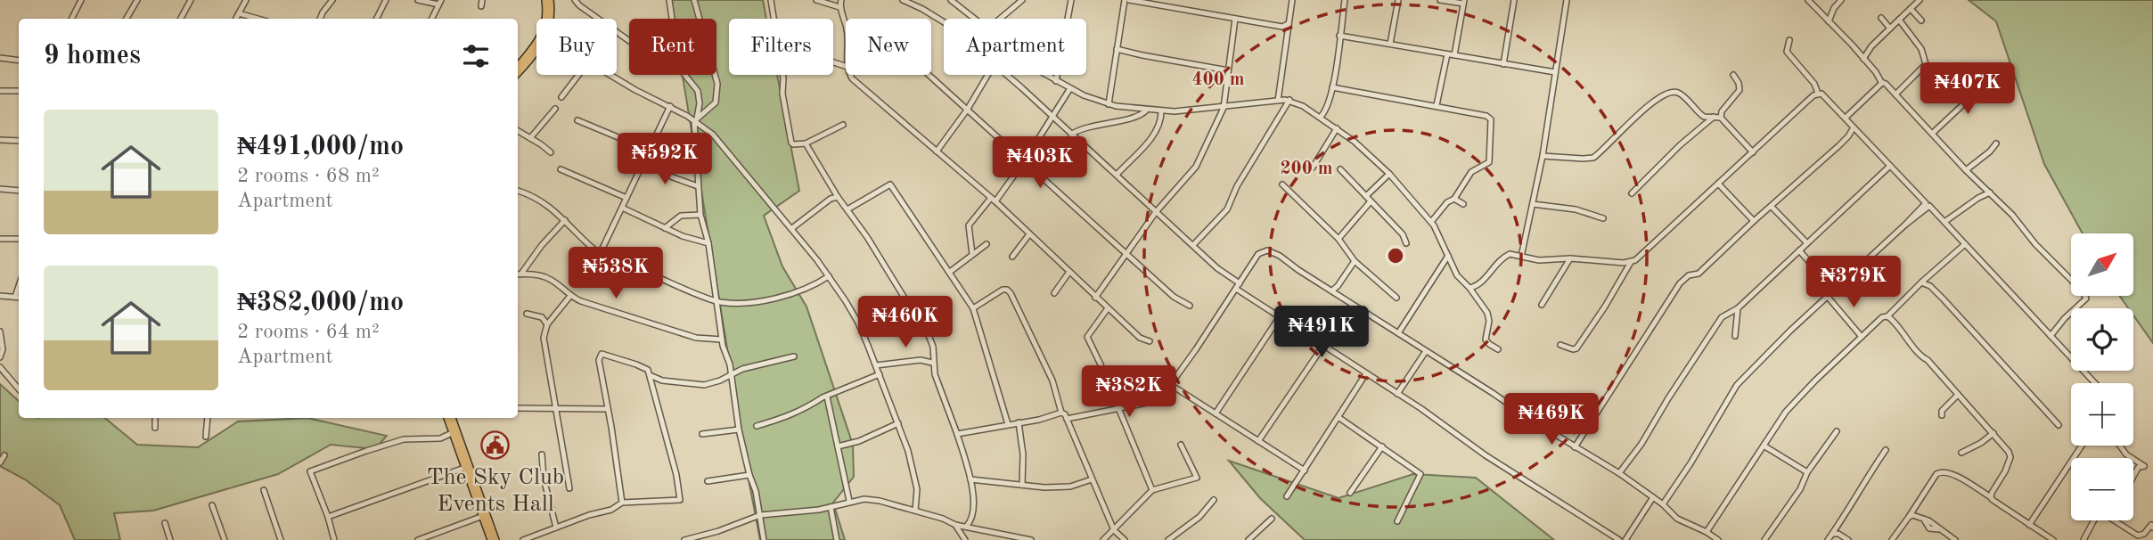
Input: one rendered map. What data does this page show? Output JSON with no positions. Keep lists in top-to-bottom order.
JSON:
{
  "places": {
    "public building": ["The Sky Club Events Hall"]
  },
  "north": "top right",
  "page": {
    "chip": [
      "Buy",
      "Rent",
      "Filters",
      "New",
      "Apartment"
    ],
    "heading": "9 homes",
    "price": [
      "₦407K",
      "₦592K",
      "₦403K",
      "₦538K",
      "₦379K",
      "₦460K",
      "₦491K",
      "₦382K",
      "₦469K"
    ],
    "list": [
      {
        "name": "₦491,000/mo",
        "note": "2 rooms · 68 m² · Apartment"
      },
      {
        "name": "₦382,000/mo",
        "note": "2 rooms · 64 m² · Apartment"
      }
    ],
    "map_buttons": ["+", "−"]
  },
  "rings": ["400 m", "200 m"]
}
